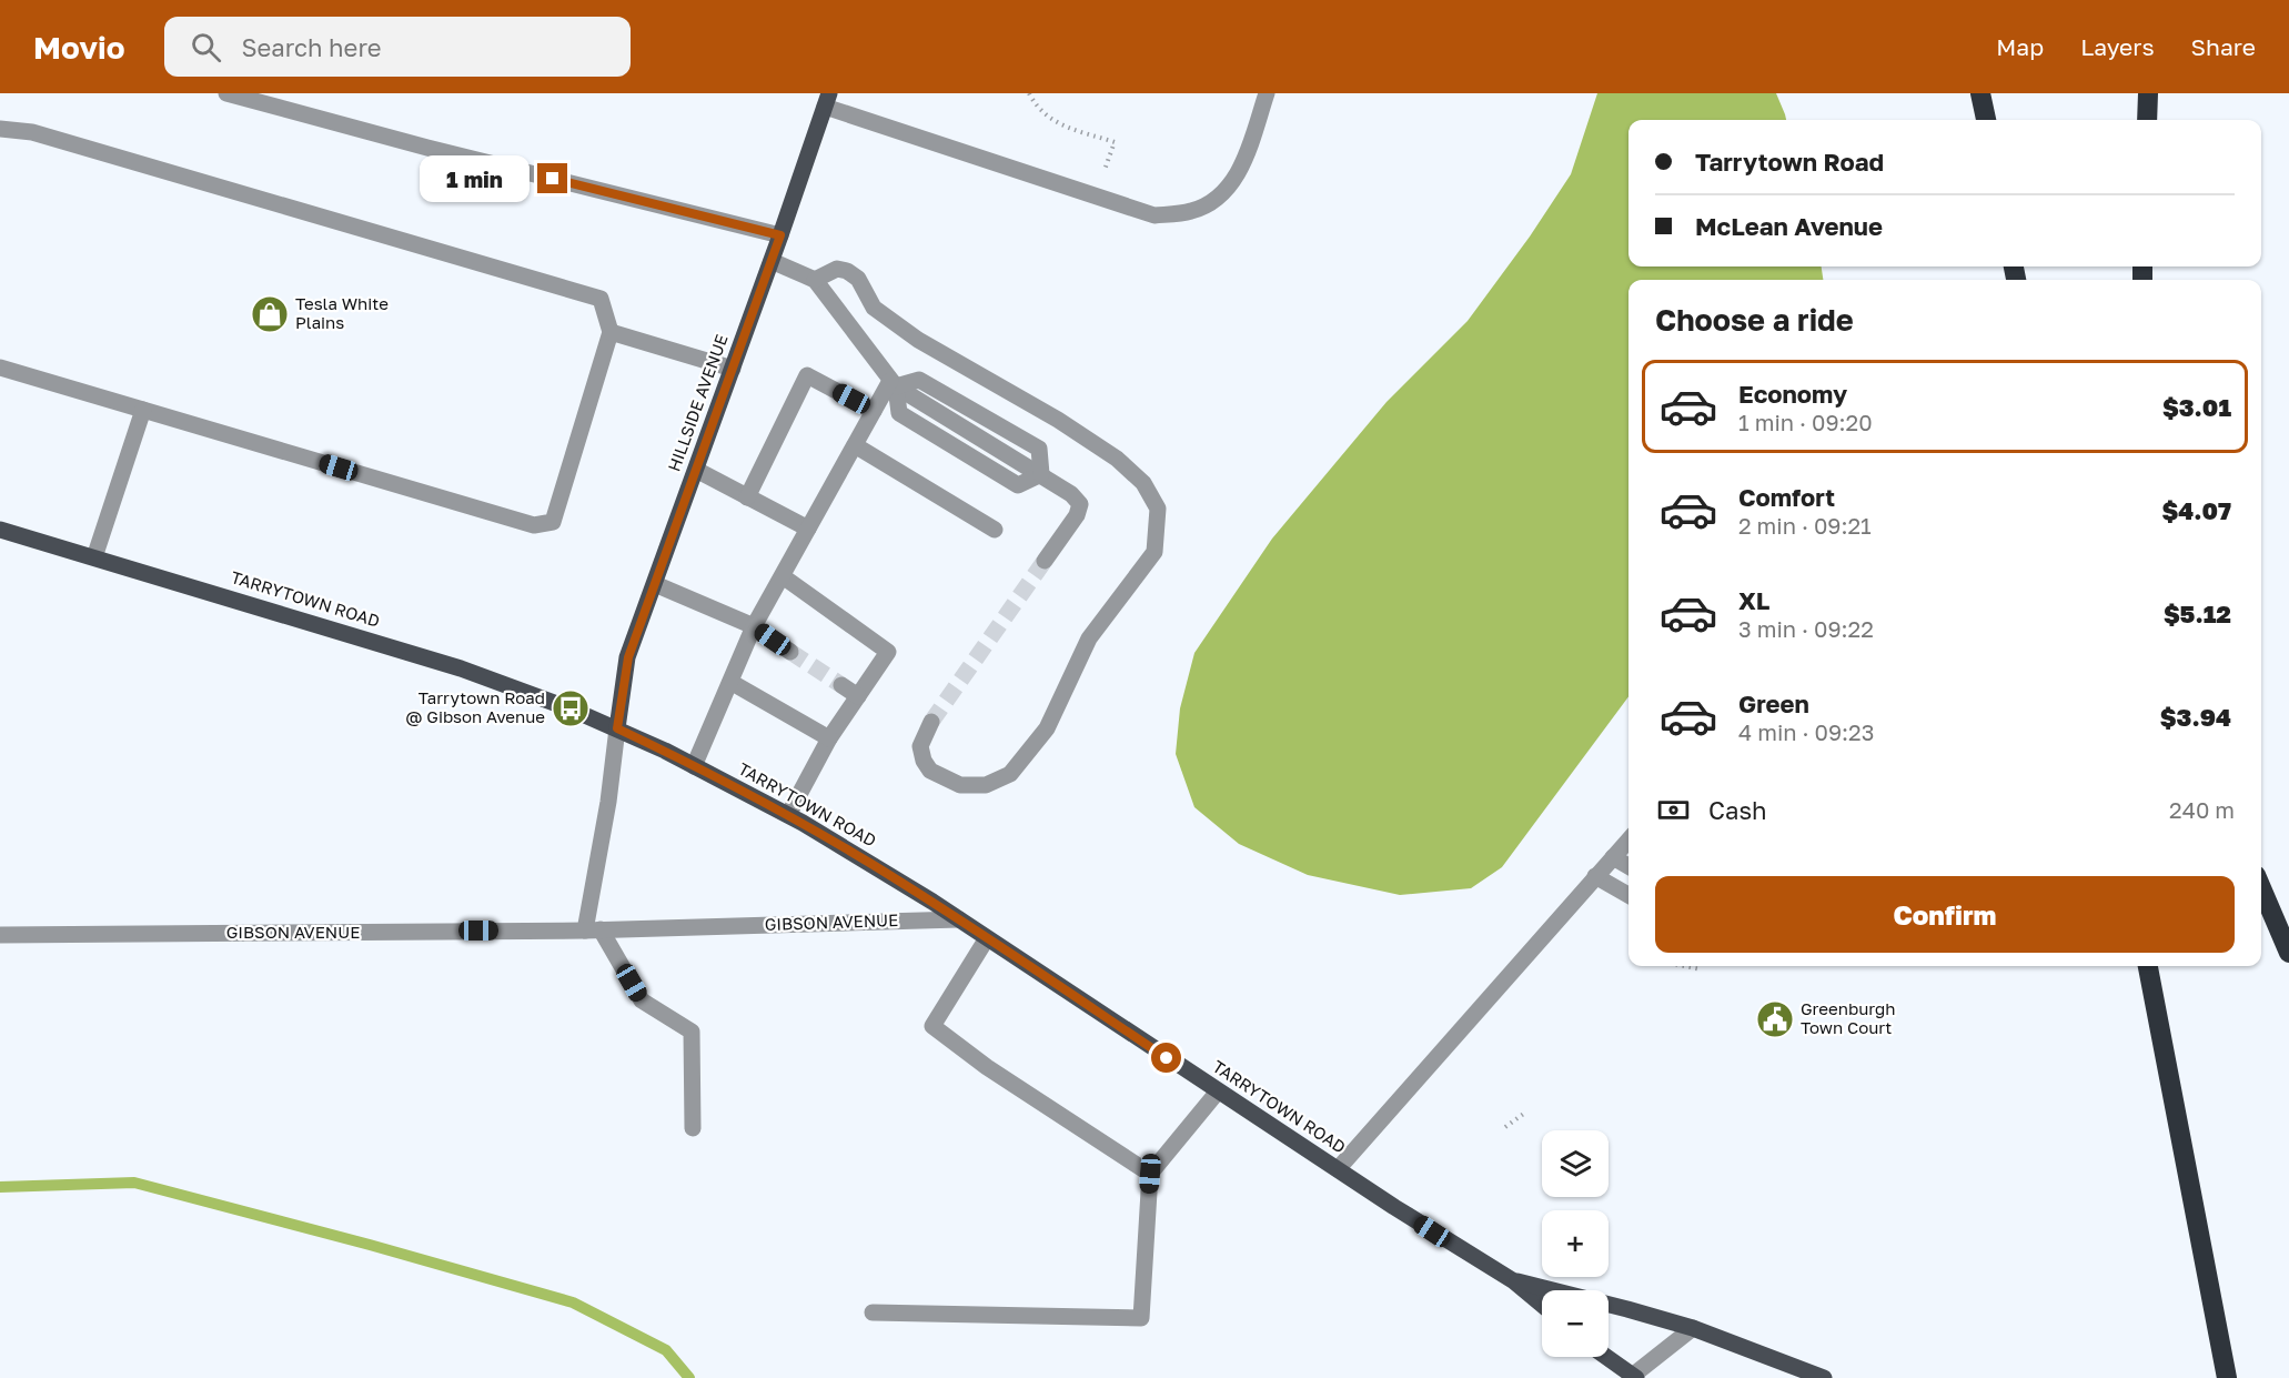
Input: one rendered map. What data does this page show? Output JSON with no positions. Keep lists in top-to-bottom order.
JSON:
{
  "streets": {
    "main road": ["HILLSIDE AVENUE", "TARRYTOWN ROAD"],
    "street": ["GIBSON AVENUE"]
  },
  "crossings": [
    ["HILLSIDE AVENUE", "TARRYTOWN ROAD"],
    ["TARRYTOWN ROAD", "GIBSON AVENUE"]
  ],
  "places": {
    "shop": ["Tesla White Plains"],
    "bus stop": ["Tarrytown Road @ Gibson Avenue"],
    "public building": ["Greenburgh Town Court"]
  },
  "page": {
    "header": "Movio",
    "search": "Search here",
    "nav": ["Map", "Layers", "Share"],
    "banner": ["Tarrytown Road", "McLean Avenue"],
    "bubble": "1 min",
    "heading": "Choose a ride",
    "list": [
      {
        "name": "Economy",
        "note": "1 min · 09:20",
        "value": "$3.01"
      },
      {
        "name": "Comfort",
        "note": "2 min · 09:21",
        "value": "$4.07"
      },
      {
        "name": "XL",
        "note": "3 min · 09:22",
        "value": "$5.12"
      },
      {
        "name": "Green",
        "note": "4 min · 09:23",
        "value": "$3.94"
      }
    ],
    "pay": ["Cash", "240 m"],
    "buttons": "Confirm",
    "map_buttons": ["+", "−"]
  }
}
